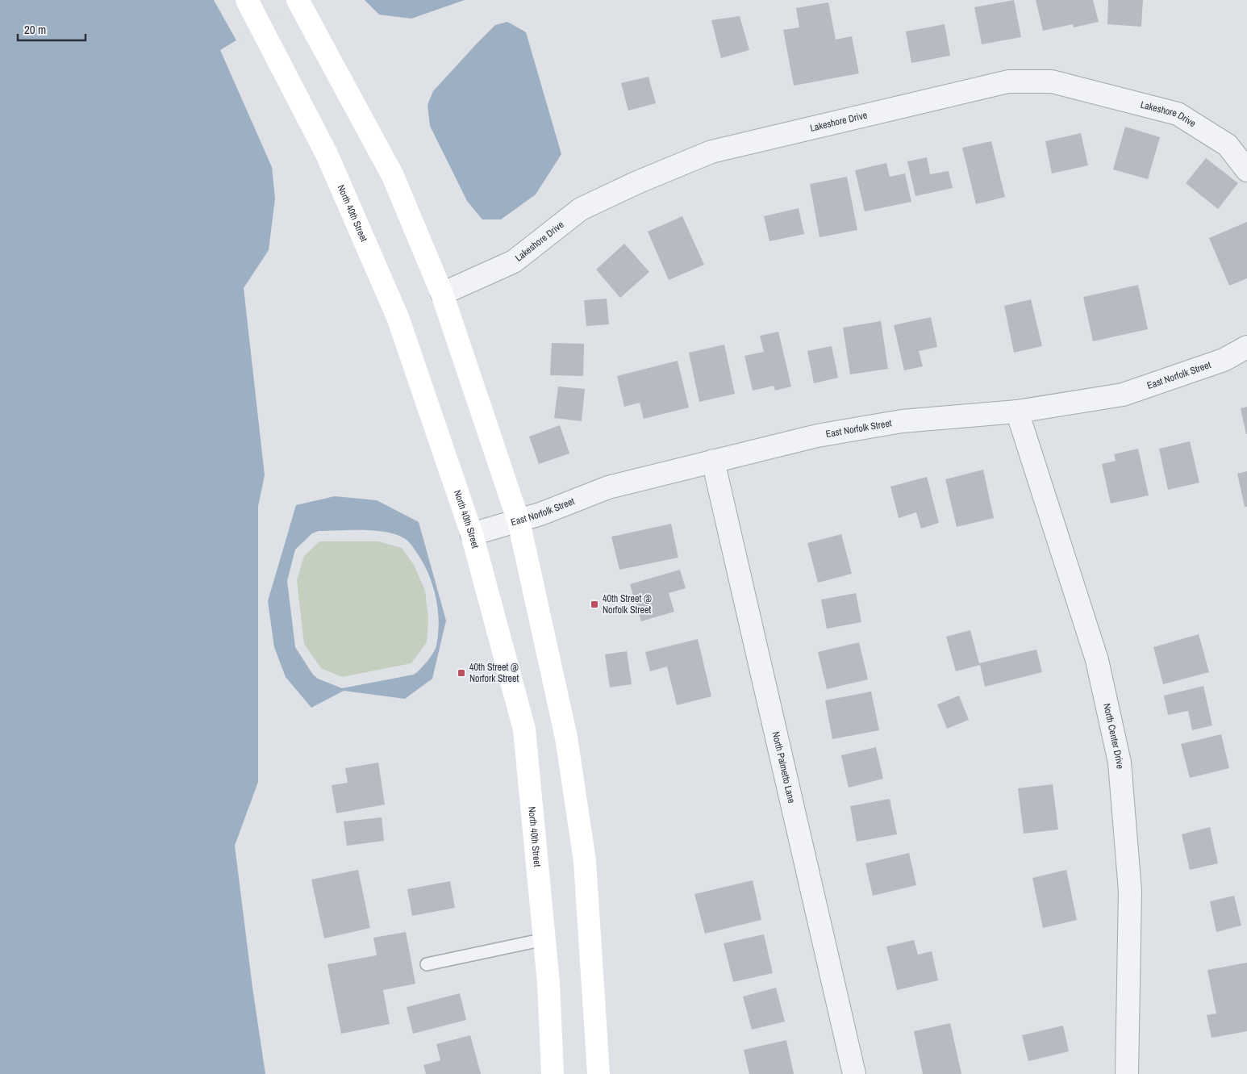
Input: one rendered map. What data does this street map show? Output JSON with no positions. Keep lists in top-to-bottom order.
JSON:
{
  "streets": {
    "main road": ["North 40th Street"],
    "street": [
      "Lakeshore Drive",
      "East Norfolk Street",
      "North Center Drive",
      "North Palmetto Lane"
    ]
  },
  "crossings": [
    ["North 40th Street", "East Norfolk Street"],
    ["East Norfolk Street", "North Center Drive"],
    ["East Norfolk Street", "North Palmetto Lane"]
  ],
  "places": {
    "transit": ["40th Street @ Norfolk Street", "40th Street @ Norfork Street"]
  },
  "scale_bar": "20 m"
}
